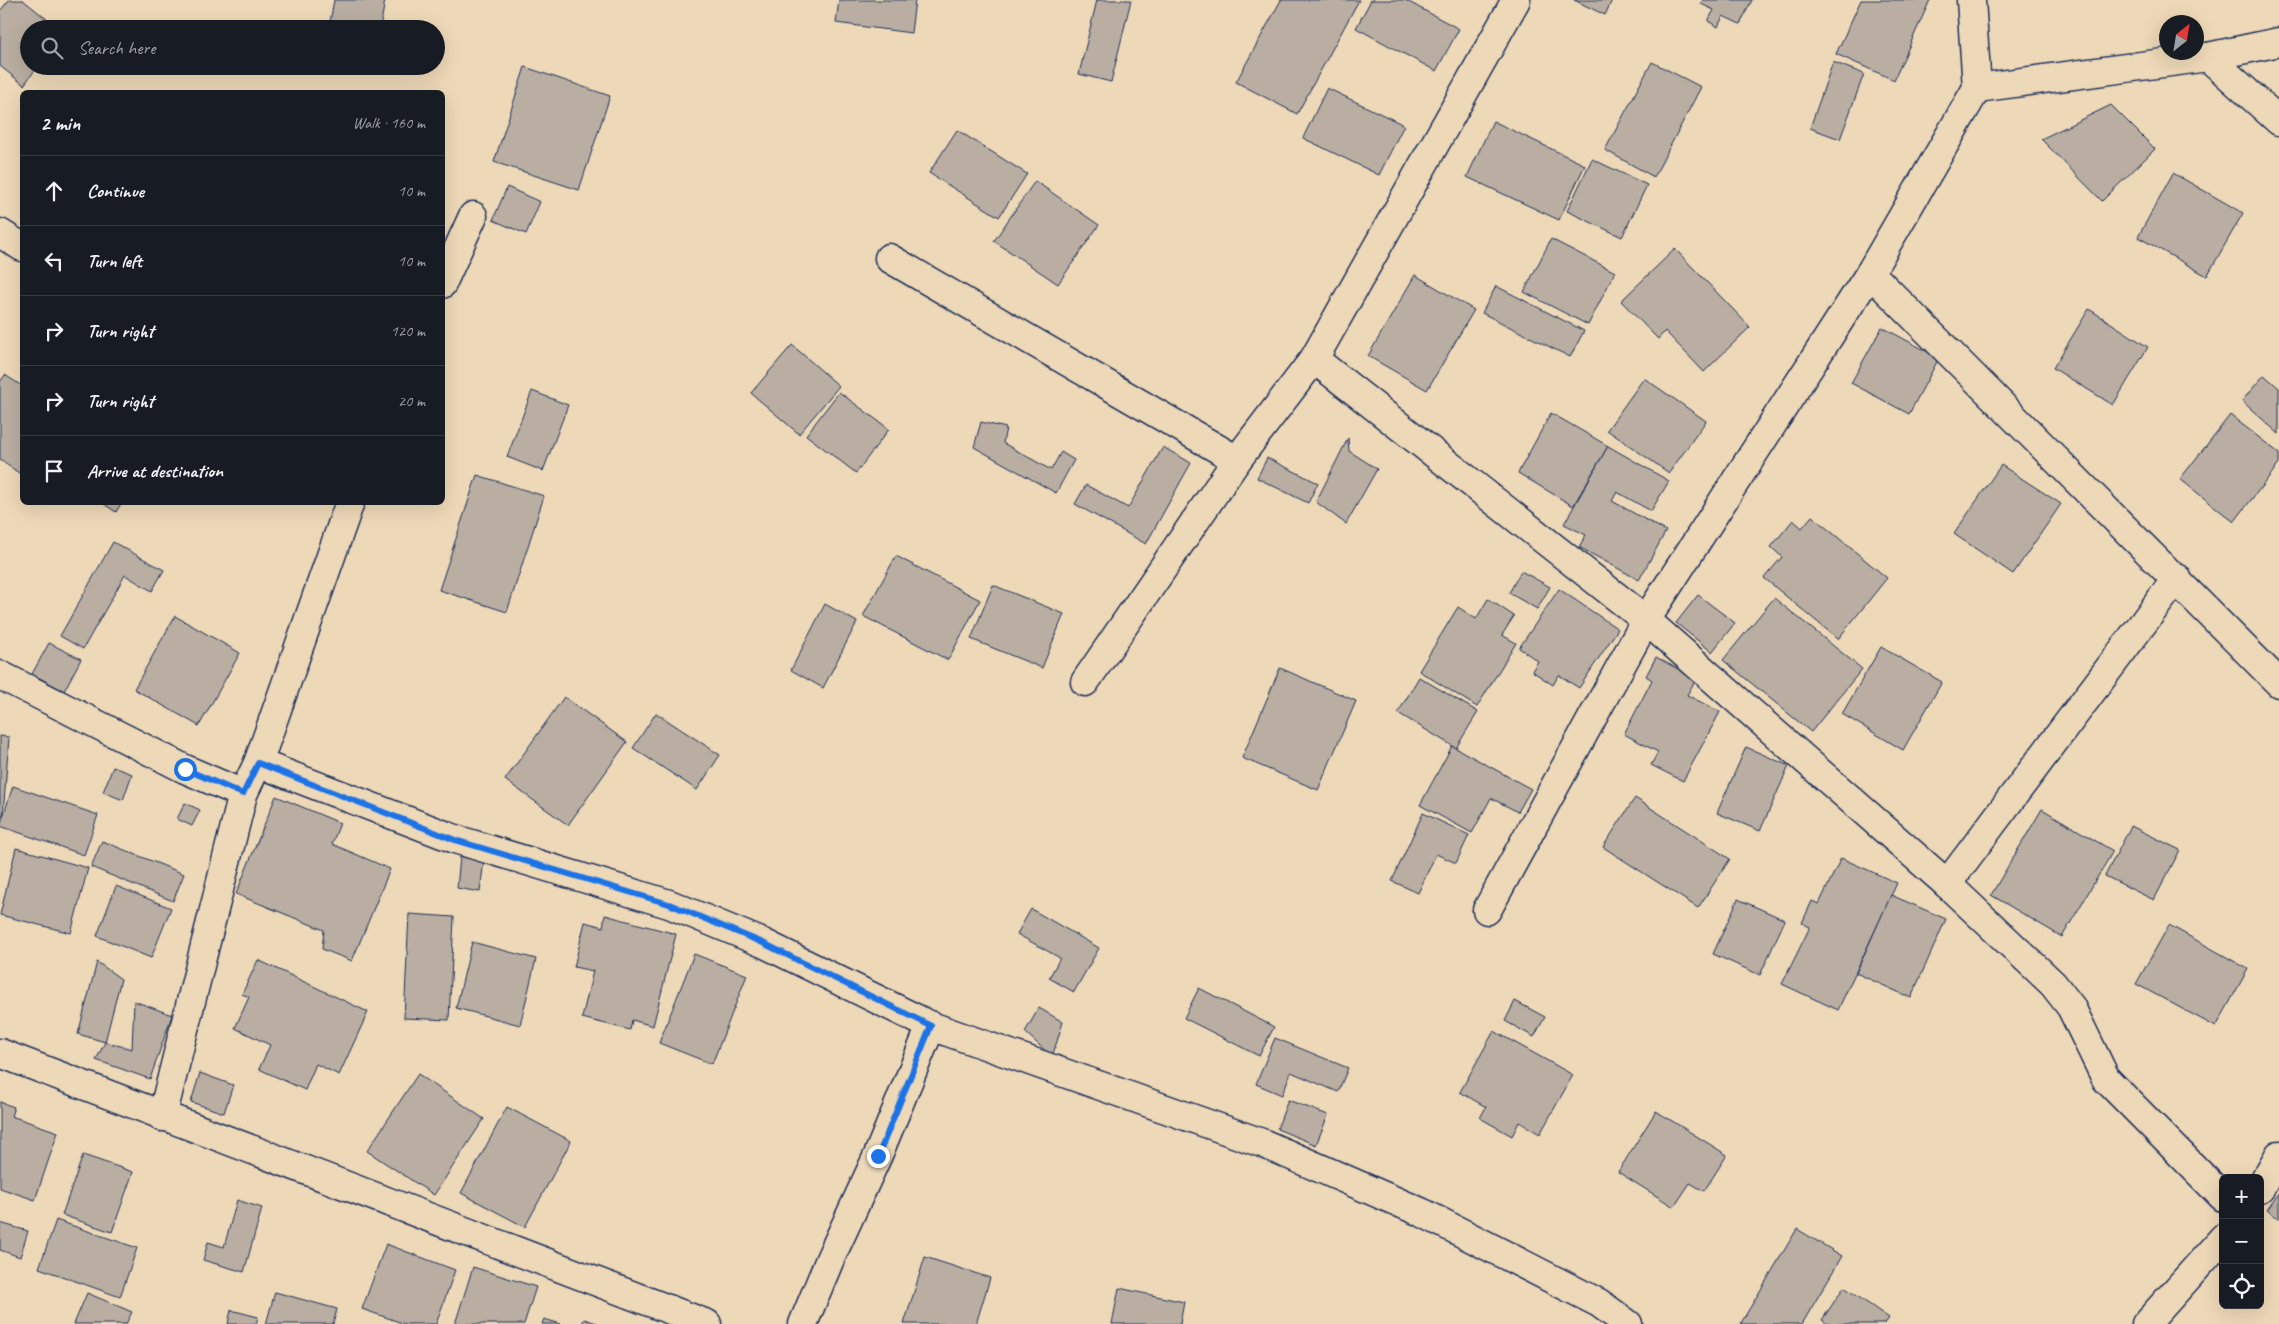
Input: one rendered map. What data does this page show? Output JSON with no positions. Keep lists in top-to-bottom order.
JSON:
{
  "north": "top right",
  "page": {
    "search": "Search here",
    "heading": ["2 min", "Walk · 160 m"],
    "list": [
      ["Continue", "10 m"],
      ["Turn left", "10 m"],
      ["Turn right", "120 m"],
      ["Turn right", "20 m"],
      "Arrive at destination"
    ],
    "map_buttons": ["+", "−"]
  }
}
